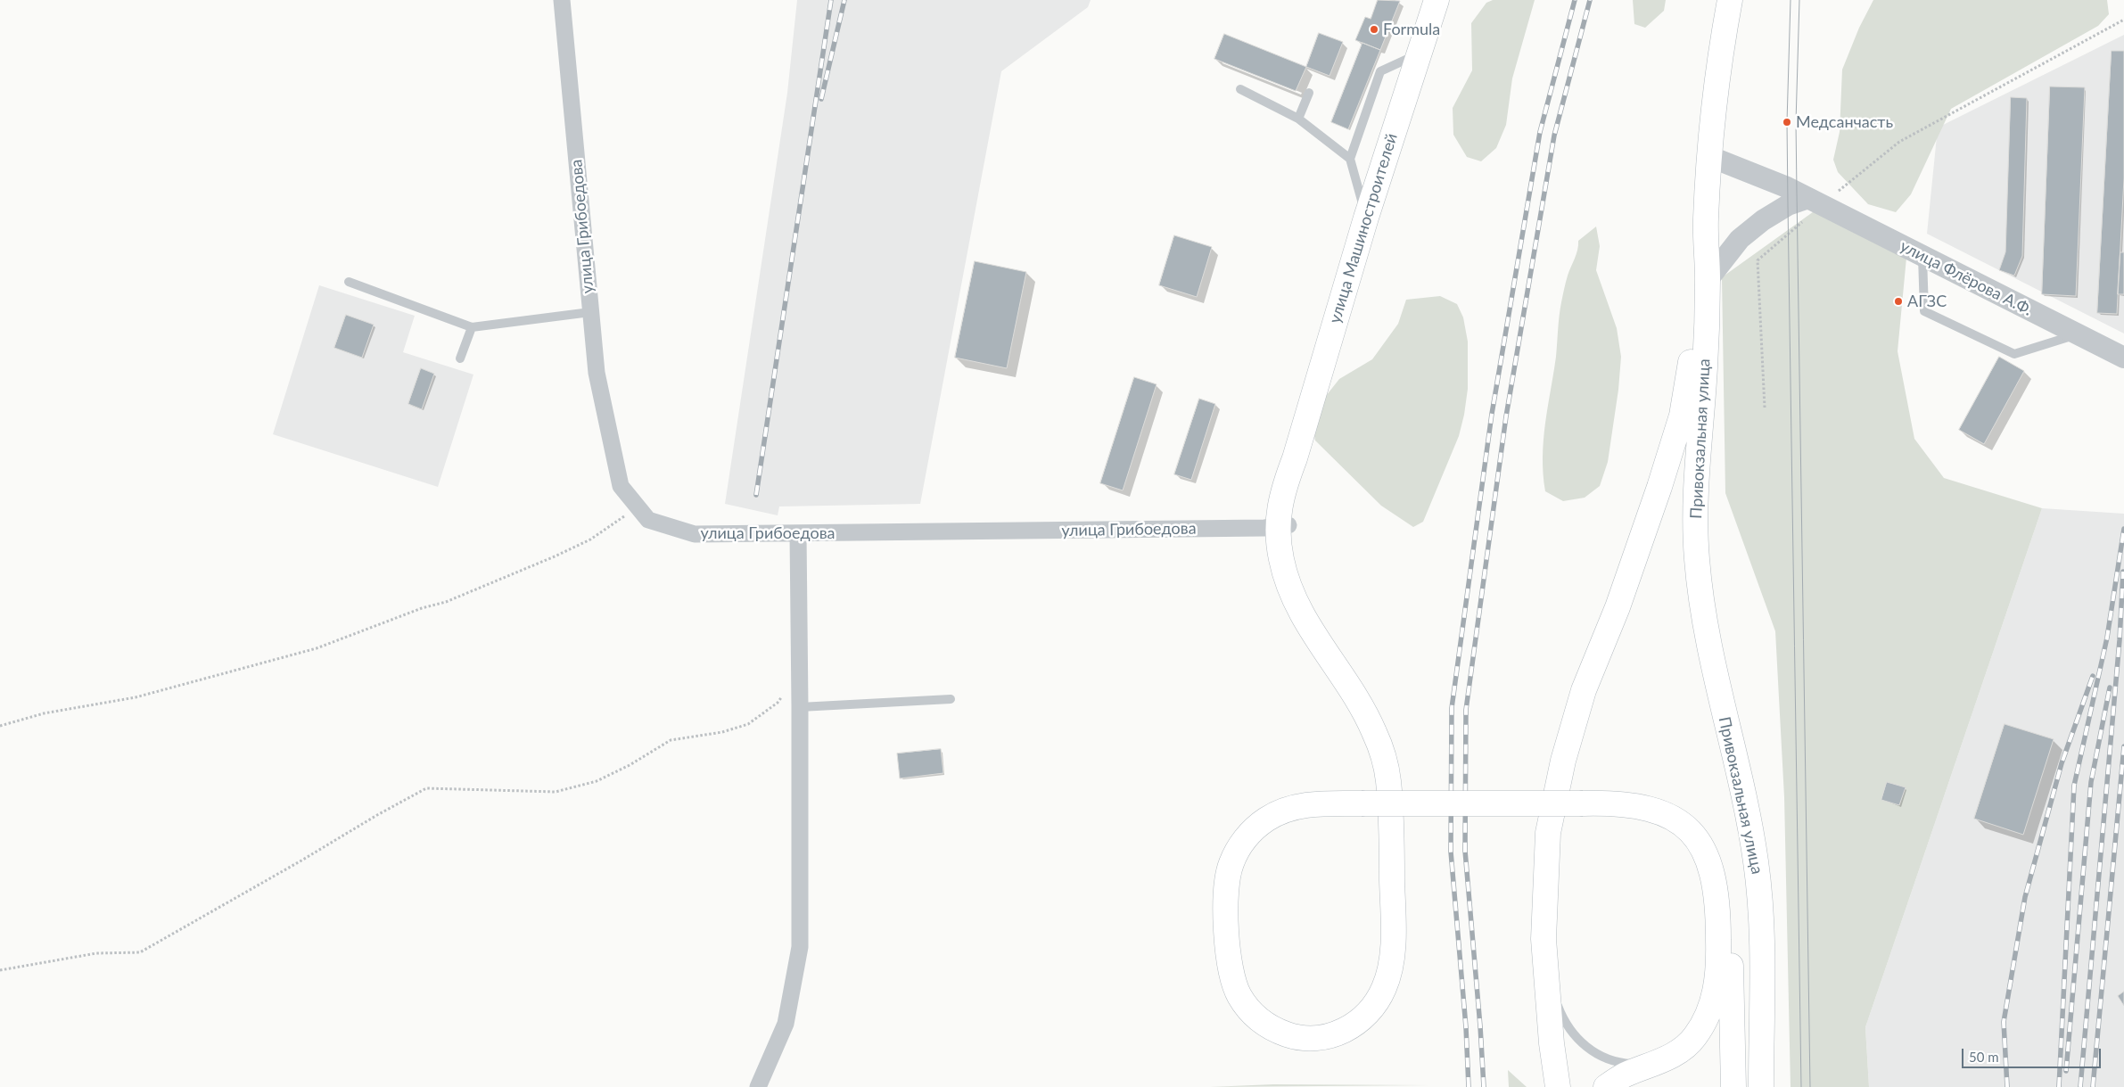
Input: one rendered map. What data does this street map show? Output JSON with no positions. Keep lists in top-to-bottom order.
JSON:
{
  "streets": {
    "main road": ["улица Машиностроителей", "Привокзальная улица"],
    "street": ["улица Грибоедова", "улица Флёрова А.Ф."]
  },
  "crossings": [
    ["улица Грибоедова", "улица Машиностроителей"],
    ["улица Флёрова А.Ф.", "Привокзальная улица"]
  ],
  "places": ["Formula", "Медсанчасть", "АГЗС"],
  "scale_bar": "50 m"
}
